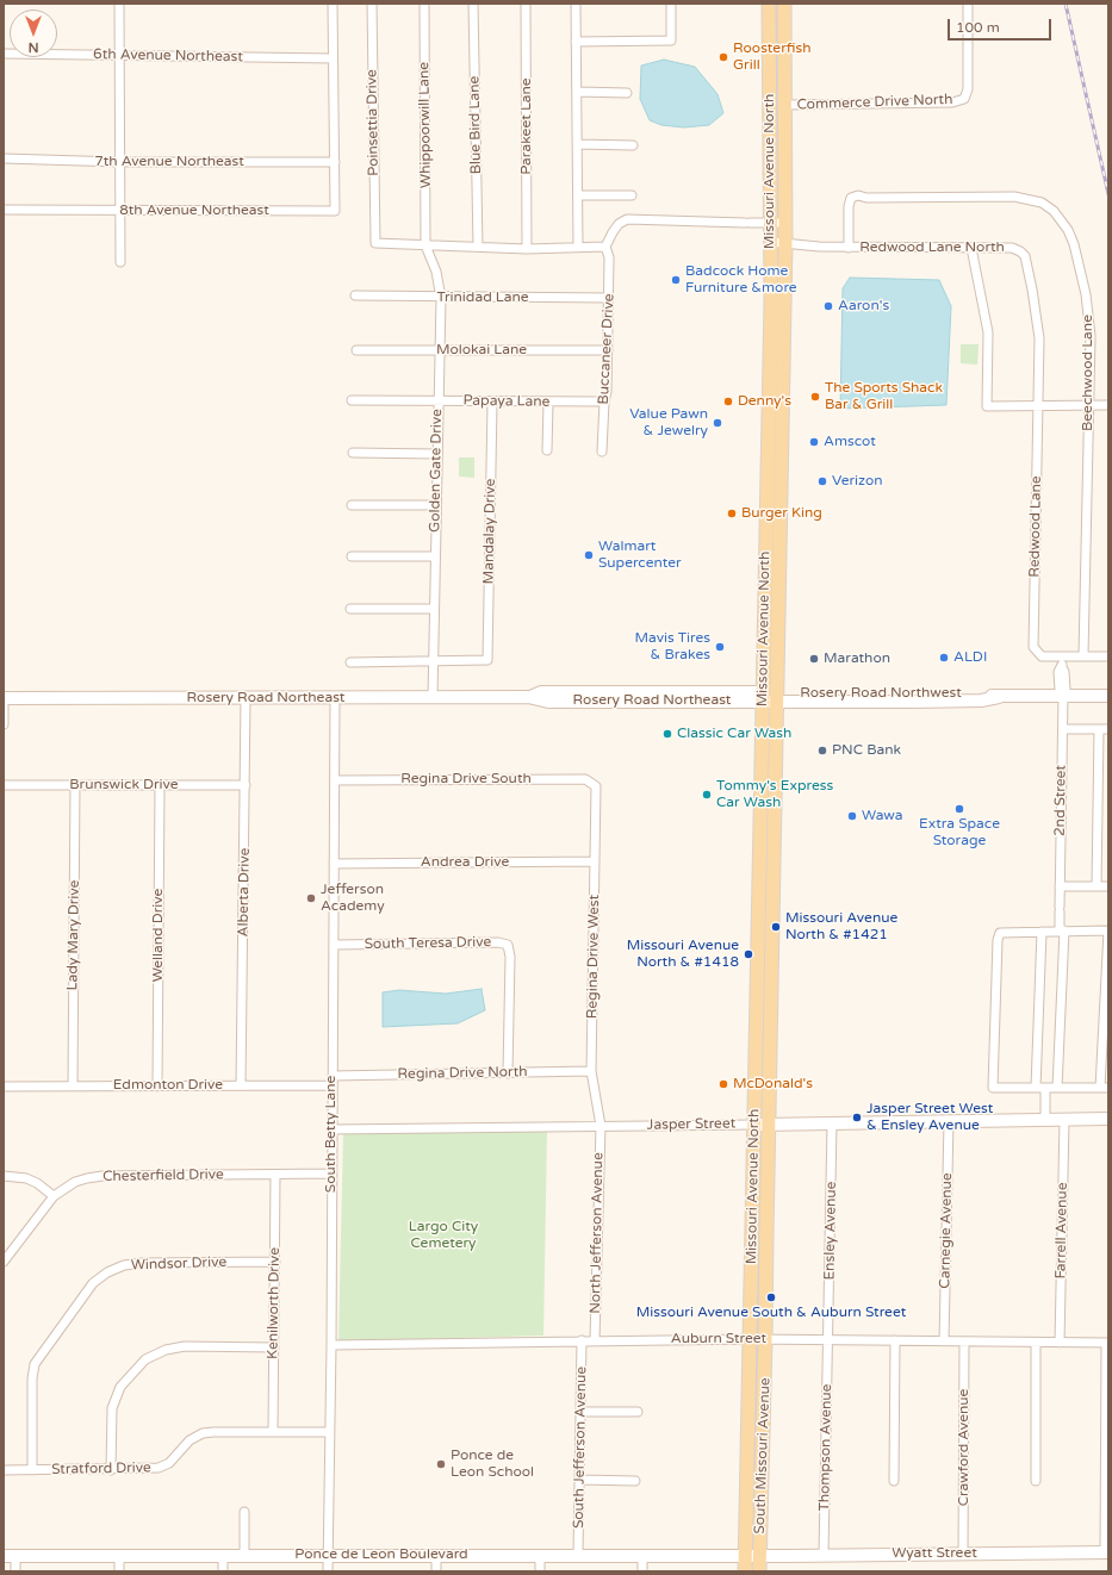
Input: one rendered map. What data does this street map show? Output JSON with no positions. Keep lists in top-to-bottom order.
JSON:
{
  "streets": {
    "main road": ["Missouri Avenue North", "South Missouri Avenue"],
    "street": [
      "6th Avenue Northeast",
      "Commerce Drive North",
      "Poinsettia Drive",
      "Whippoorwill Lane",
      "Blue Bird Lane",
      "Parakeet Lane",
      "7th Avenue Northeast",
      "8th Avenue Northeast",
      "Redwood Lane North",
      "Trinidad Lane",
      "Buccaneer Drive",
      "Molokai Lane",
      "Beechwood Lane",
      "Papaya Lane",
      "Golden Gate Drive",
      "Redwood Lane",
      "Mandalay Drive",
      "Rosery Road Northwest",
      "Rosery Road Northeast",
      "Regina Drive South",
      "Brunswick Drive",
      "2nd Street",
      "Andrea Drive",
      "Alberta Drive",
      "Lady Mary Drive",
      "Welland Drive",
      "South Teresa Drive",
      "Regina Drive West",
      "Regina Drive North",
      "Edmonton Drive",
      "Jasper Street",
      "South Betty Lane",
      "Chesterfield Drive",
      "Ensley Avenue",
      "Carnegie Avenue",
      "Farrell Avenue",
      "North Jefferson Avenue",
      "Windsor Drive",
      "Kenilworth Drive",
      "Auburn Street",
      "South Jefferson Avenue",
      "Thompson Avenue",
      "Crawford Avenue",
      "Stratford Drive",
      "Wyatt Street",
      "Ponce de Leon Boulevard"
    ]
  },
  "crossings": [
    ["Commerce Drive North", "Missouri Avenue North"],
    ["Poinsettia Drive", "Whippoorwill Lane"],
    ["Poinsettia Drive", "Golden Gate Drive"],
    ["Whippoorwill Lane", "Golden Gate Drive"],
    ["7th Avenue Northeast", "8th Avenue Northeast"],
    ["Missouri Avenue North", "Redwood Lane North"],
    ["Missouri Avenue North", "Rosery Road Northwest"],
    ["Missouri Avenue North", "Rosery Road Northeast"],
    ["Missouri Avenue North", "Jasper Street"],
    ["Missouri Avenue North", "Auburn Street"],
    ["Missouri Avenue North", "South Missouri Avenue"],
    ["Redwood Lane North", "Beechwood Lane"],
    ["Redwood Lane North", "Redwood Lane"],
    ["Trinidad Lane", "Buccaneer Drive"],
    ["Trinidad Lane", "Golden Gate Drive"],
    ["Buccaneer Drive", "Molokai Lane"],
    ["Buccaneer Drive", "Papaya Lane"],
    ["Molokai Lane", "Golden Gate Drive"],
    ["Papaya Lane", "Golden Gate Drive"],
    ["Papaya Lane", "Mandalay Drive"],
    ["Golden Gate Drive", "Mandalay Drive"],
    ["Golden Gate Drive", "Rosery Road Northeast"],
    ["Redwood Lane", "2nd Street"],
    ["Rosery Road Northwest", "Rosery Road Northeast"],
    ["Rosery Road Northwest", "2nd Street"],
    ["Rosery Road Northeast", "Alberta Drive"],
    ["Rosery Road Northeast", "South Betty Lane"],
    ["Regina Drive South", "Regina Drive West"],
    ["Regina Drive South", "South Betty Lane"],
    ["Brunswick Drive", "Alberta Drive"],
    ["Brunswick Drive", "Lady Mary Drive"],
    ["Brunswick Drive", "Welland Drive"],
    ["Andrea Drive", "Regina Drive West"],
    ["Andrea Drive", "South Betty Lane"],
    ["Alberta Drive", "Edmonton Drive"],
    ["Lady Mary Drive", "Edmonton Drive"],
    ["Welland Drive", "Edmonton Drive"],
    ["South Teresa Drive", "Regina Drive North"],
    ["South Teresa Drive", "South Betty Lane"],
    ["Regina Drive West", "Regina Drive North"],
    ["Regina Drive West", "Jasper Street"],
    ["Regina Drive West", "North Jefferson Avenue"],
    ["Regina Drive North", "South Betty Lane"],
    ["Edmonton Drive", "South Betty Lane"],
    ["Jasper Street", "South Betty Lane"],
    ["Jasper Street", "Ensley Avenue"],
    ["Jasper Street", "Carnegie Avenue"],
    ["Jasper Street", "Farrell Avenue"],
    ["Jasper Street", "North Jefferson Avenue"],
    ["South Betty Lane", "Chesterfield Drive"],
    ["South Betty Lane", "Auburn Street"],
    ["South Betty Lane", "Stratford Drive"],
    ["South Betty Lane", "Ponce de Leon Boulevard"],
    ["Chesterfield Drive", "Kenilworth Drive"],
    ["Ensley Avenue", "Auburn Street"],
    ["Ensley Avenue", "Thompson Avenue"],
    ["Carnegie Avenue", "Auburn Street"],
    ["Farrell Avenue", "Auburn Street"],
    ["North Jefferson Avenue", "Auburn Street"],
    ["Windsor Drive", "Kenilworth Drive"],
    ["Windsor Drive", "Stratford Drive"],
    ["Kenilworth Drive", "Stratford Drive"],
    ["Auburn Street", "South Jefferson Avenue"],
    ["Auburn Street", "Thompson Avenue"],
    ["Auburn Street", "Crawford Avenue"],
    ["Auburn Street", "South Missouri Avenue"],
    ["South Jefferson Avenue", "Ponce de Leon Boulevard"],
    ["Thompson Avenue", "Wyatt Street"],
    ["Crawford Avenue", "Wyatt Street"],
    ["South Missouri Avenue", "Wyatt Street"],
    ["South Missouri Avenue", "Ponce de Leon Boulevard"],
    ["Wyatt Street", "Ponce de Leon Boulevard"]
  ],
  "parks": ["Largo City Cemetery"],
  "places": [
    "Roosterfish Grill",
    "Badcock Home Furniture &more",
    "Aaron's",
    "The Sports Shack Bar & Grill",
    "Denny's",
    "Value Pawn & Jewelry",
    "Amscot",
    "Verizon",
    "Burger King",
    "Walmart Supercenter",
    "Mavis Tires & Brakes",
    "ALDI",
    "Marathon",
    "Classic Car Wash",
    "PNC Bank",
    "Tommy's Express Car Wash",
    "Extra Space Storage",
    "Wawa",
    "Jefferson Academy",
    "Missouri Avenue North & #1421",
    "Missouri Avenue North & #1418",
    "McDonald's",
    "Jasper Street West & Ensley Avenue",
    "Missouri Avenue South & Auburn Street",
    "Ponce de Leon School"
  ],
  "scale_bar": "100 m",
  "north": "bottom"
}
